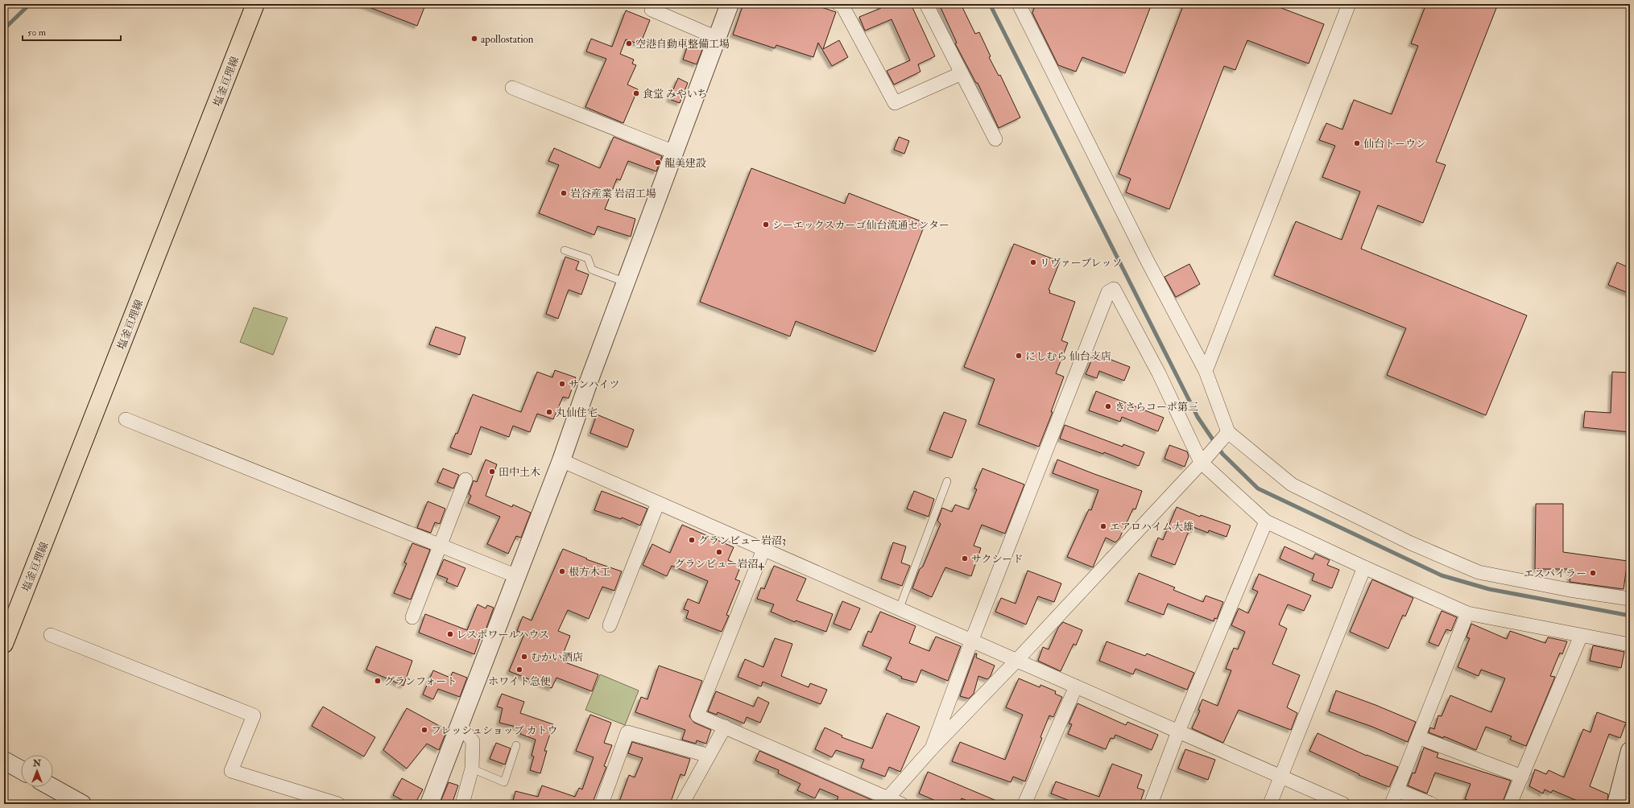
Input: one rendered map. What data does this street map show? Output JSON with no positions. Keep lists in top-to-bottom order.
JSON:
{
  "streets": {
    "main road": ["塩釜亘理線"]
  },
  "places": [
    "apollostation",
    "空港自動車整備工場",
    "食堂 みやいち",
    "仙台トーウン",
    "龍美建設",
    "岩谷産業 岩沼工場",
    "シーエックスカーゴ仙台流通センター",
    "リヴァープレッソ",
    "にしむら 仙台支店",
    "サンハイツ",
    "きさらコーポ第三",
    "丸仙住宅",
    "田中土木",
    "エアロハイム大雄",
    "グランビュー岩沼3",
    "グランビュー岩沼4",
    "サクシード",
    "根方木工",
    "エスパイラー",
    "レスポワールハウス",
    "むかい酒店",
    "ホワイト急便",
    "グランフォート",
    "フレッシュショップ カトウ"
  ],
  "scale_bar": "50 m",
  "north": "top"
}
